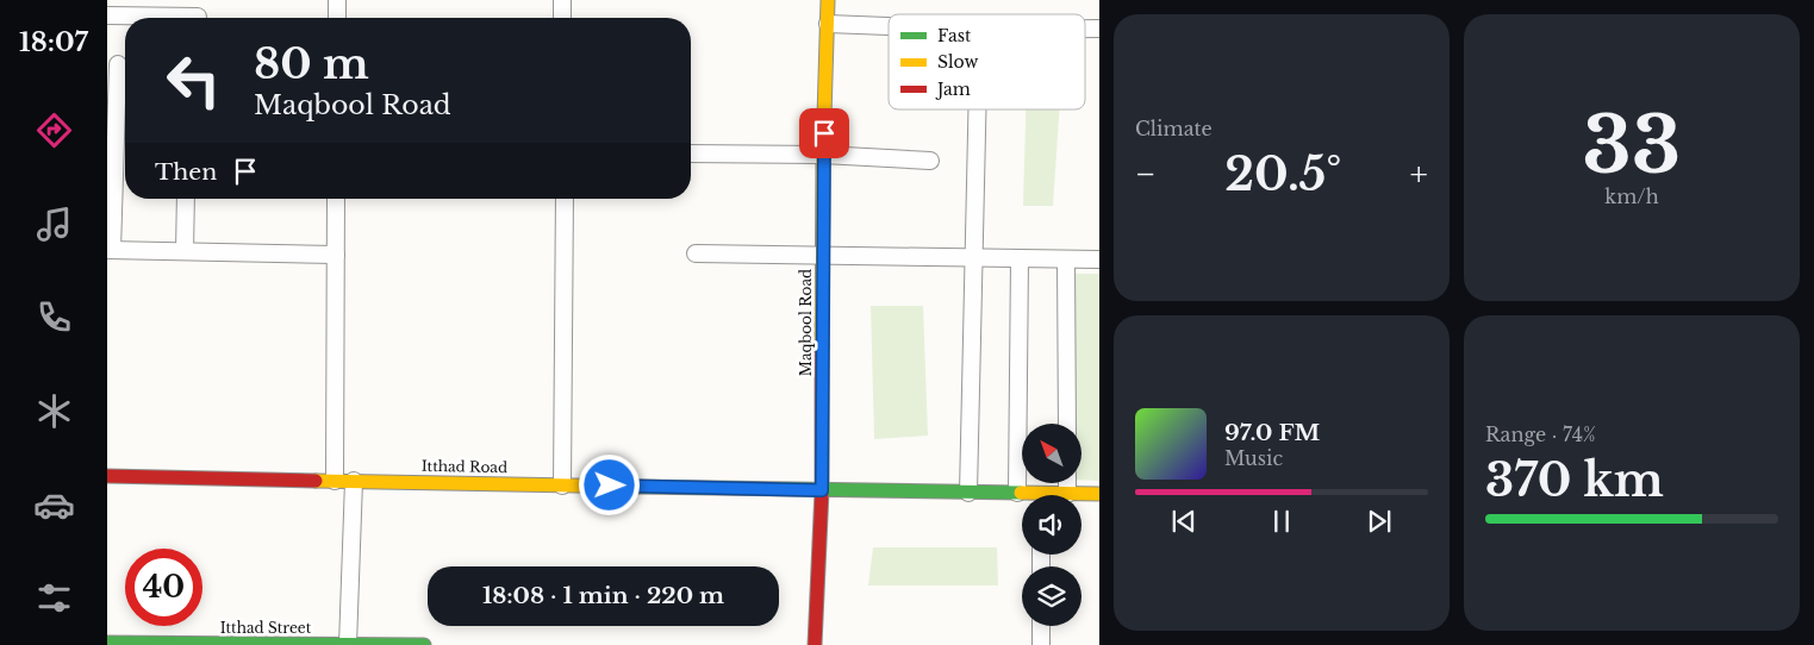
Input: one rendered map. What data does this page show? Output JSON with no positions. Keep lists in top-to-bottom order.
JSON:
{
  "streets": {
    "street": ["Maqbool Road", "Itthad Road", "Itthad Street"]
  },
  "crossings": [
    ["Maqbool Road", "Itthad Road"]
  ],
  "legend": ["Fast", "Slow", "Jam"],
  "north": "top left",
  "page": {
    "tabs": "18:07",
    "tile": [
      "Climate",
      ["33", "km/h"],
      ["Range · 74%", "370 km"]
    ],
    "turn": ["80 m", "Maqbool Road"],
    "then": "Then",
    "heat": ["−", "20.5°", "+"],
    "song": ["97.0 FM", "Music"],
    "limit": "40",
    "trip": "18:08 · 1 min · 220 m"
  }
}
